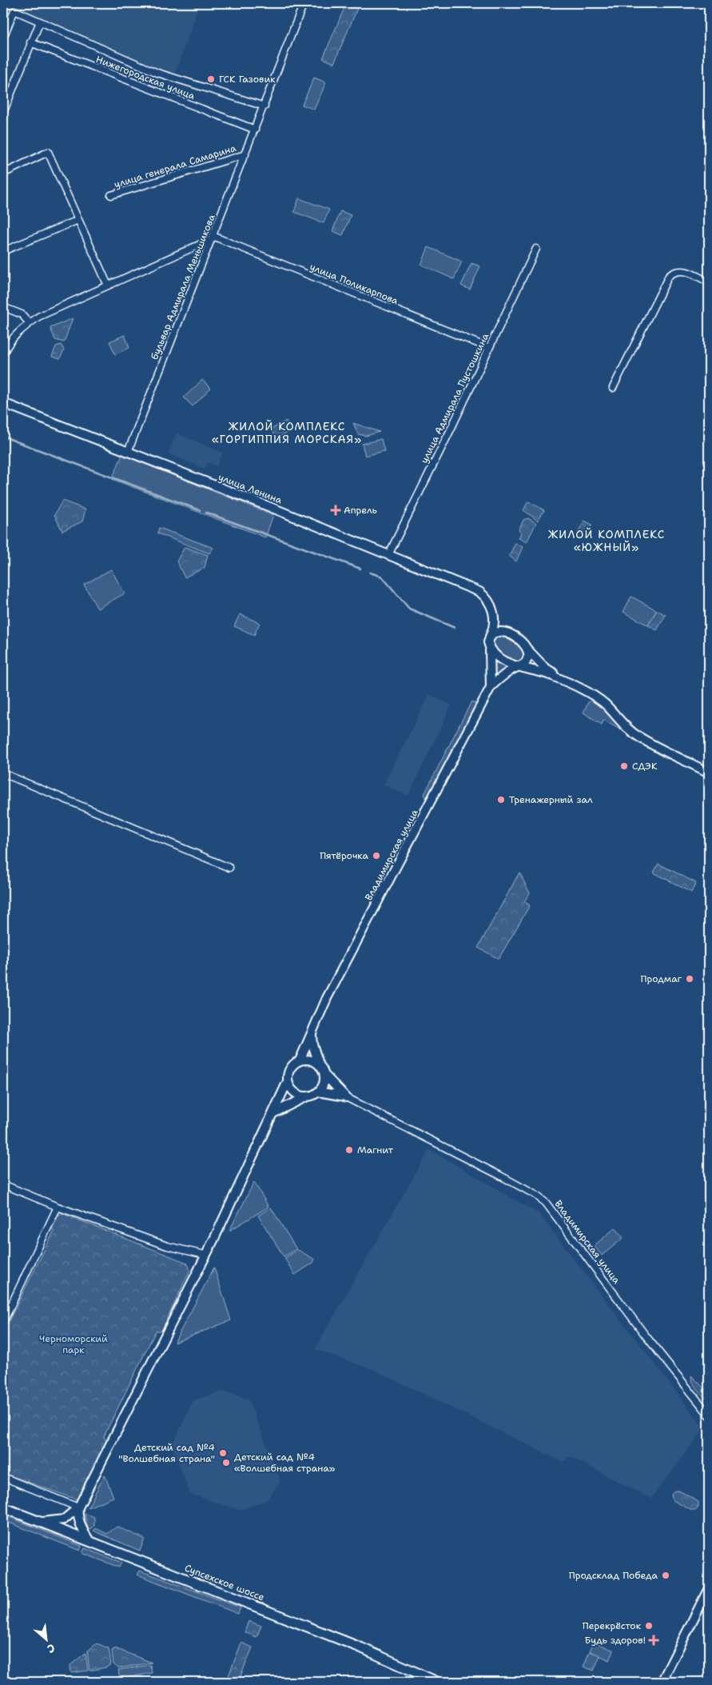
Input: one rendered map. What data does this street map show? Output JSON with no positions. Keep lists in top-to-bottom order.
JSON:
{
  "streets": {
    "main road": ["Супсехское шоссе"],
    "street": [
      "Нижегородская улица",
      "улица генерала Самарина",
      "улица Поликарпова",
      "бульвар Адмирала Меньшикова",
      "улица Адмирала Пустошкина",
      "улица Ленина",
      "Владимирская улица"
    ]
  },
  "crossings": [
    ["Нижегородская улица", "бульвар Адмирала Меньшикова"],
    ["улица генерала Самарина", "бульвар Адмирала Меньшикова"],
    ["улица Поликарпова", "бульвар Адмирала Меньшикова"],
    ["улица Поликарпова", "улица Адмирала Пустошкина"],
    ["бульвар Адмирала Меньшикова", "улица Ленина"],
    ["улица Адмирала Пустошкина", "улица Ленина"],
    ["улица Ленина", "Владимирская улица"]
  ],
  "districts": ["ЖИЛОЙ КОМПЛЕКС «ГОРГИППИЯ МОРСКАЯ»", "ЖИЛОЙ КОМПЛЕКС «ЮЖНЫЙ»"],
  "parks": ["Черноморский парк"],
  "places": {
    "other": [
      "ГСК Газовик",
      "СДЭК",
      "Тренажерный зал",
      "Пятёрочка",
      "Продмаг",
      "Магнит",
      "Детский сад №4 \"Волшебная страна\"",
      "Детский сад №4 «Волшебная страна»",
      "Продсклад Победа",
      "Перекрёсток"
    ],
    "health": ["Апрель", "Будь здоров!"]
  },
  "north": "bottom right"
}
